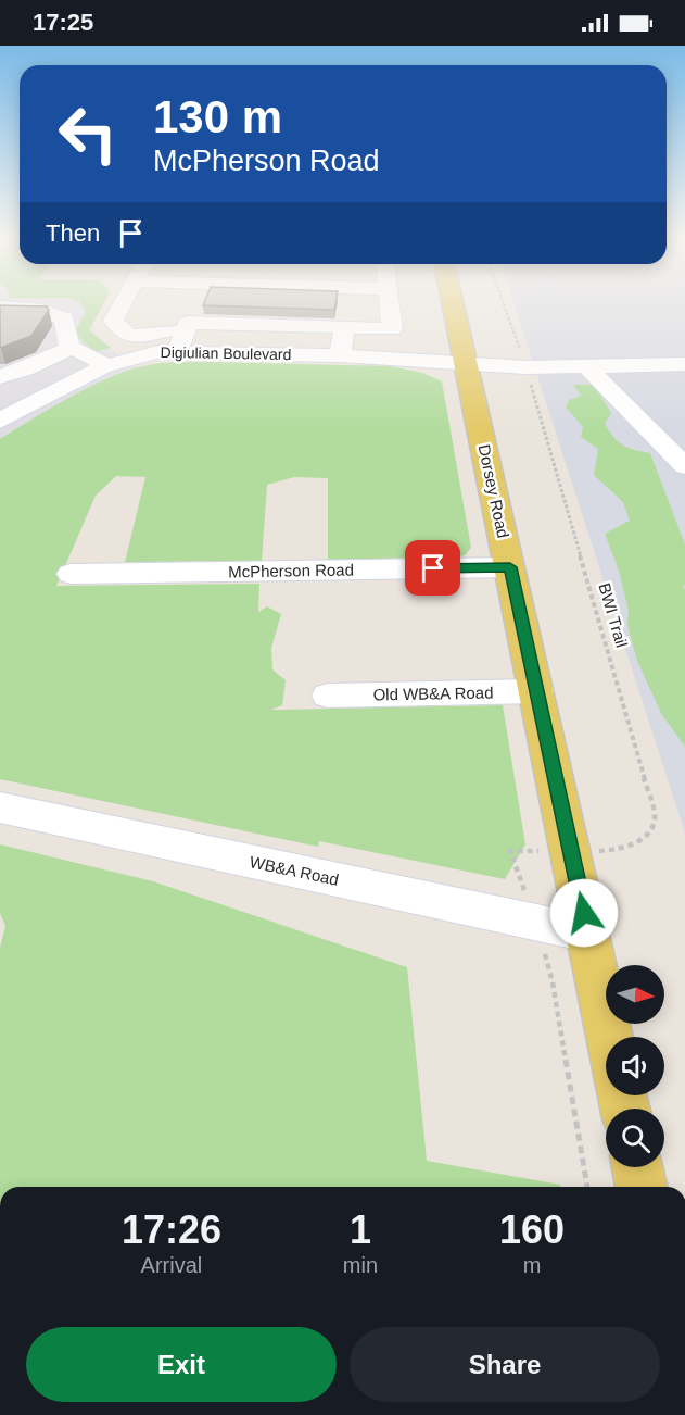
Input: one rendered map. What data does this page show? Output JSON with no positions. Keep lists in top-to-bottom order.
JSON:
{
  "streets": {
    "main road": ["Dorsey Road"],
    "street": [
      "Digiulian Boulevard",
      "McPherson Road",
      "Old WB&A Road",
      "WB&A Road"
    ],
    "path": ["BWI Trail"]
  },
  "crossings": [
    ["Digiulian Boulevard", "Dorsey Road"],
    ["Dorsey Road", "McPherson Road"],
    ["Dorsey Road", "Old WB&A Road"],
    ["Dorsey Road", "WB&A Road"]
  ],
  "north": "right",
  "page": {
    "status": "17:25",
    "turn": ["130 m", "McPherson Road"],
    "then": "Then",
    "eta": [
      "17:26",
      "Arrival",
      "1",
      "min",
      "160",
      "m"
    ],
    "buttons": ["Exit", "Share"]
  }
}
